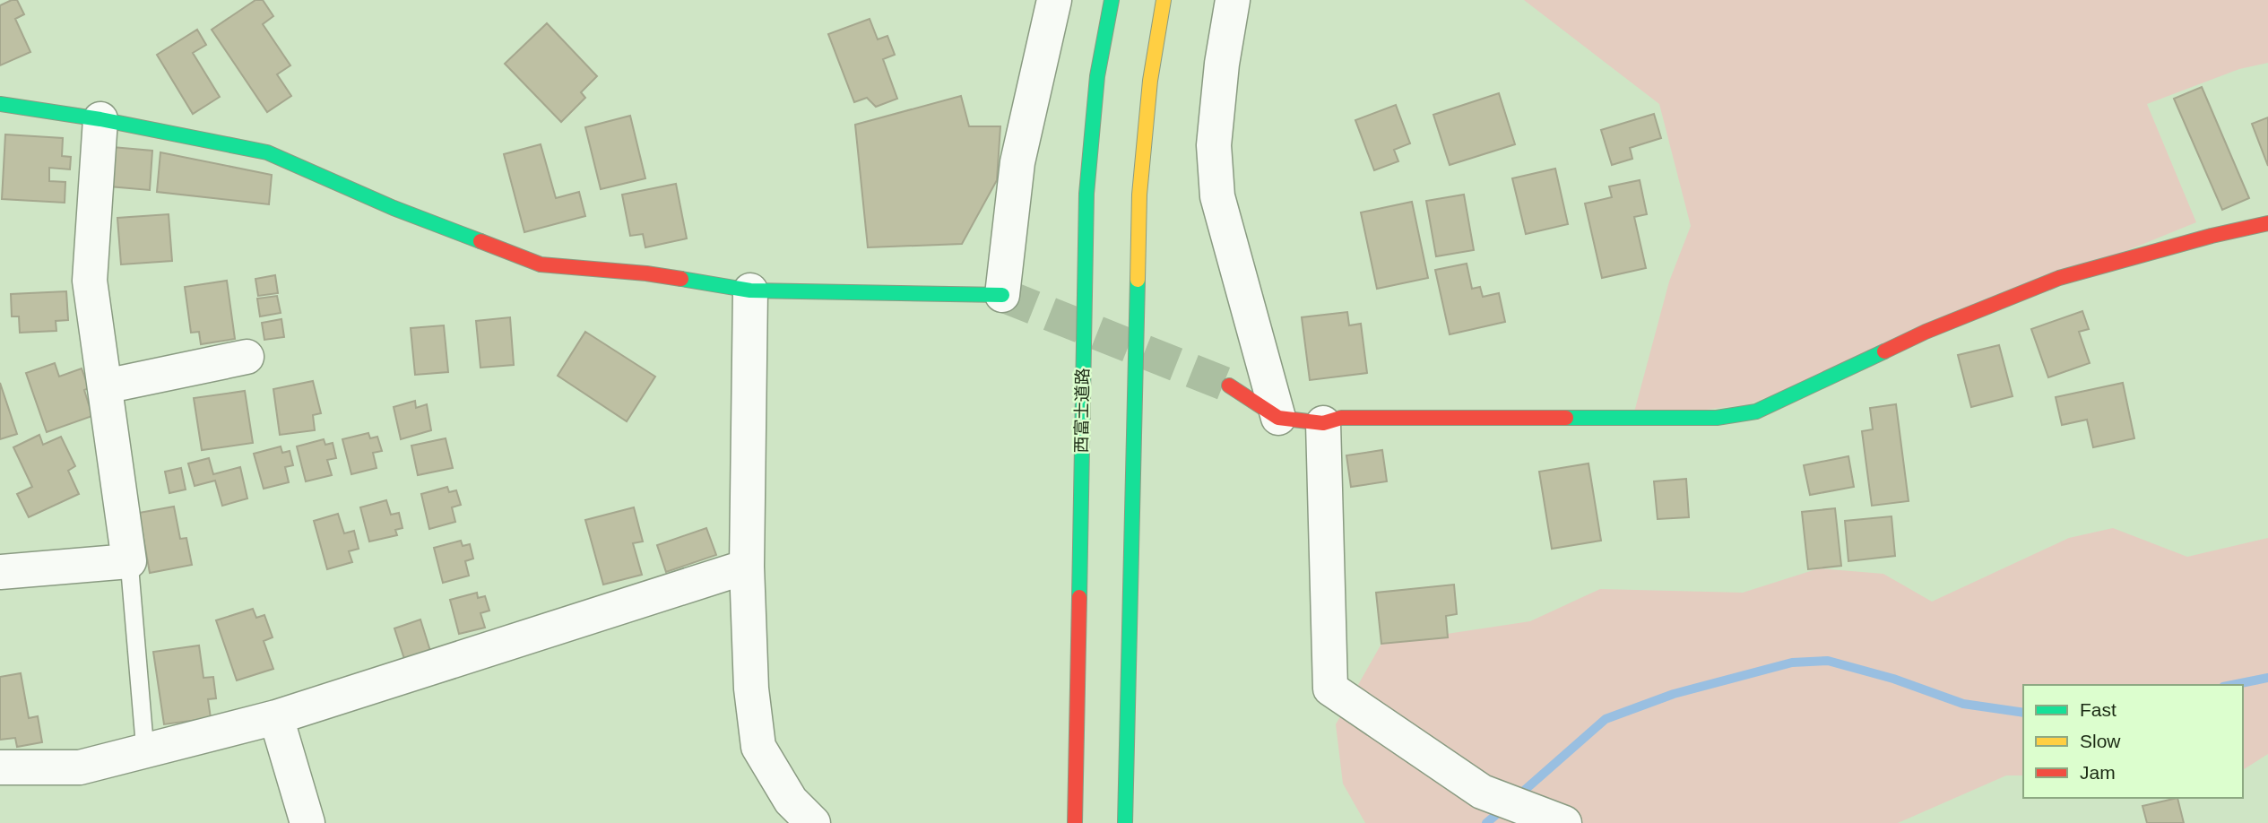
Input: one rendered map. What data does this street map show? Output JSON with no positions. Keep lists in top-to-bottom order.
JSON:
{
  "streets": {
    "main road": ["西富士道路"]
  },
  "legend": ["Fast", "Slow", "Jam"]
}
